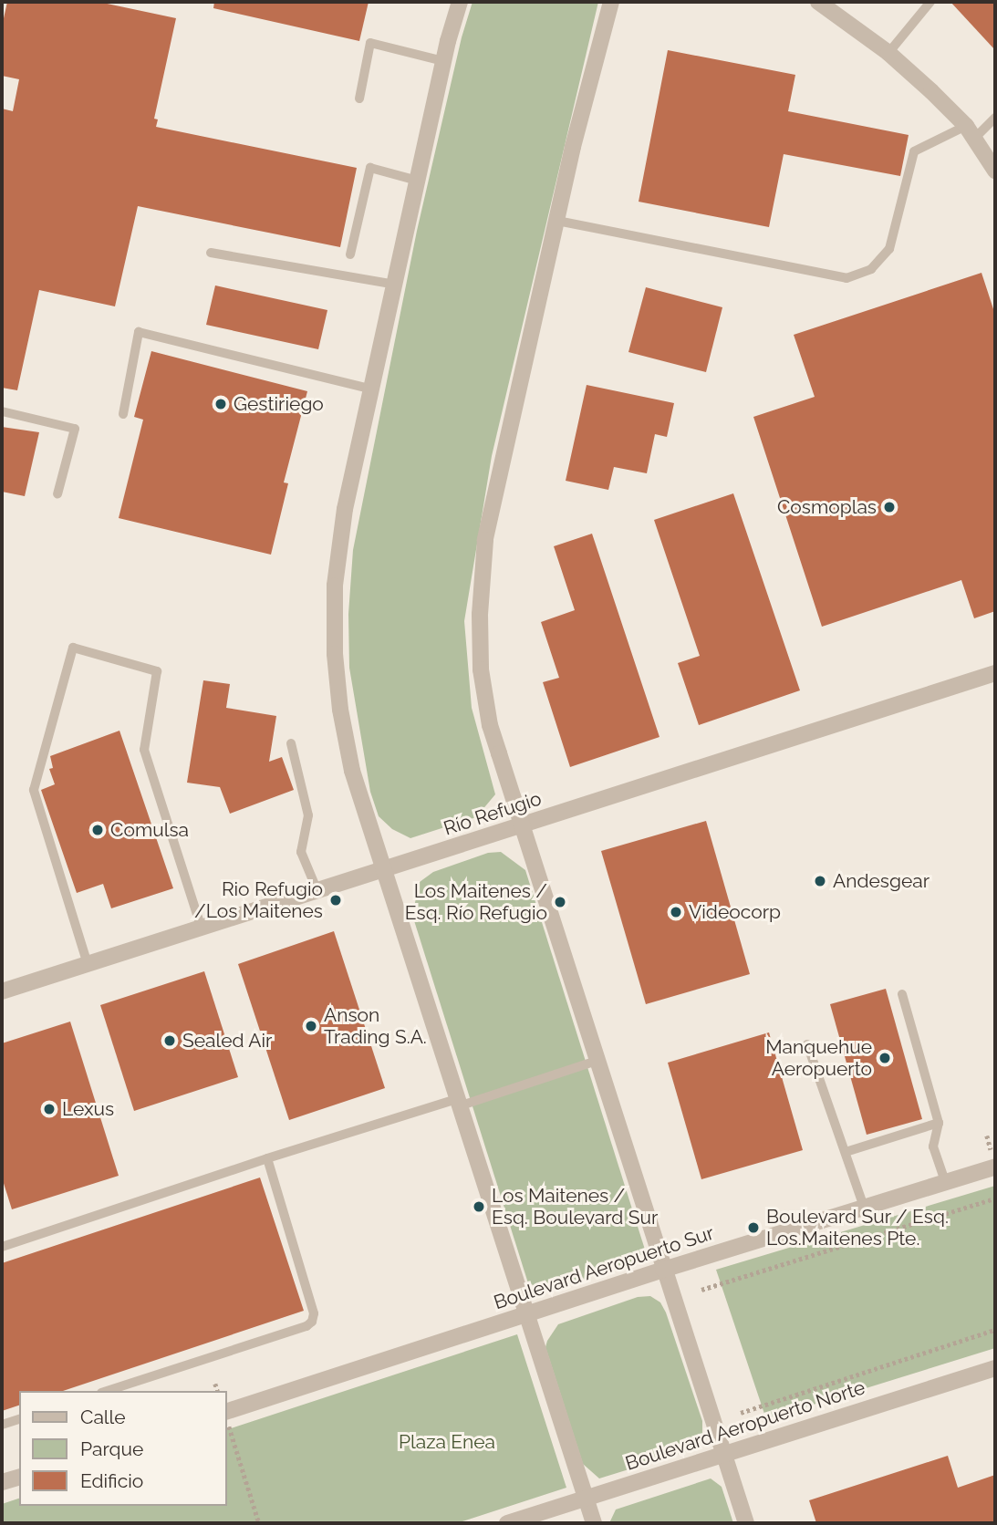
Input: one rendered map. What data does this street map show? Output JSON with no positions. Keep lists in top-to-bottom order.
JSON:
{
  "streets": {
    "street": ["Río Refugio", "Boulevard Aeropuerto Sur", "Boulevard Aeropuerto Norte"]
  },
  "parks": ["Plaza Enea"],
  "places": [
    "Gestiriego",
    "Cosmoplas",
    "Comulsa",
    "Andesgear",
    "Rio Refugio /Los Maitenes",
    "Los Maitenes / Esq. Río Refugio",
    "Videocorp",
    "Anson Trading S.A.",
    "Sealed Air",
    "Manquehue Aeropuerto",
    "Lexus",
    "Los Maitenes / Esq. Boulevard Sur",
    "Boulevard Sur / Esq. Los.Maitenes Pte."
  ],
  "legend": ["Calle", "Parque", "Edificio"]
}
